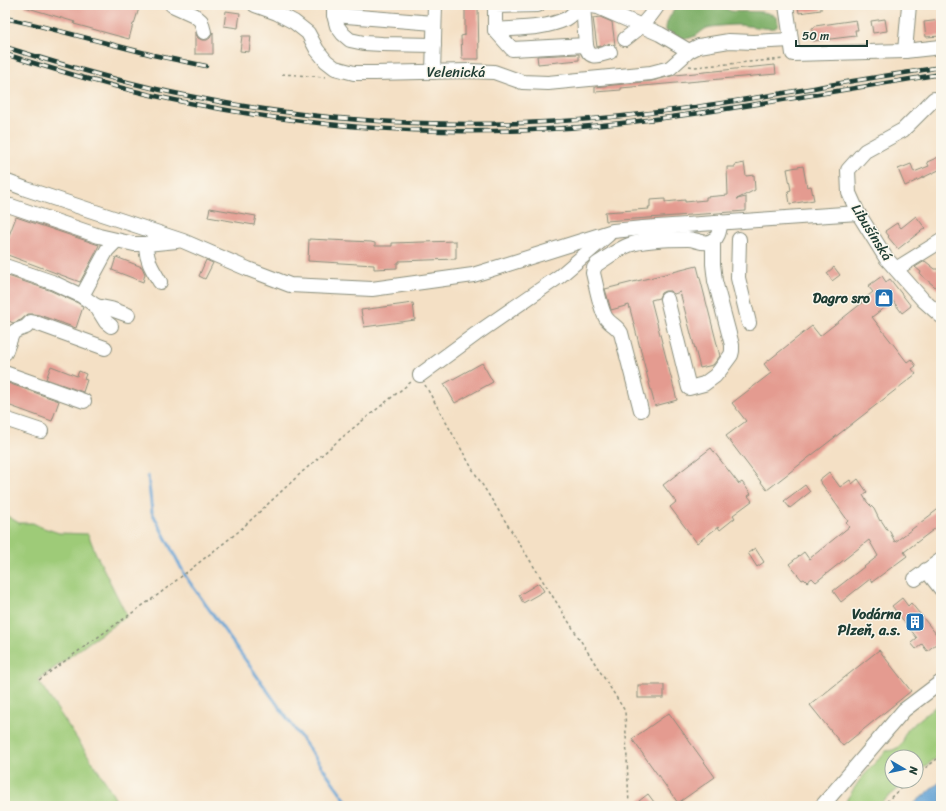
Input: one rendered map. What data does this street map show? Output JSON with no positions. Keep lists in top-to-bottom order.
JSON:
{
  "streets": {
    "street": ["Velenická", "Libušínská"]
  },
  "places": {
    "shop": ["Dagro sro"],
    "building": ["Vodárna Plzeň, a.s."]
  },
  "scale_bar": "50 m",
  "north": "right"
}
